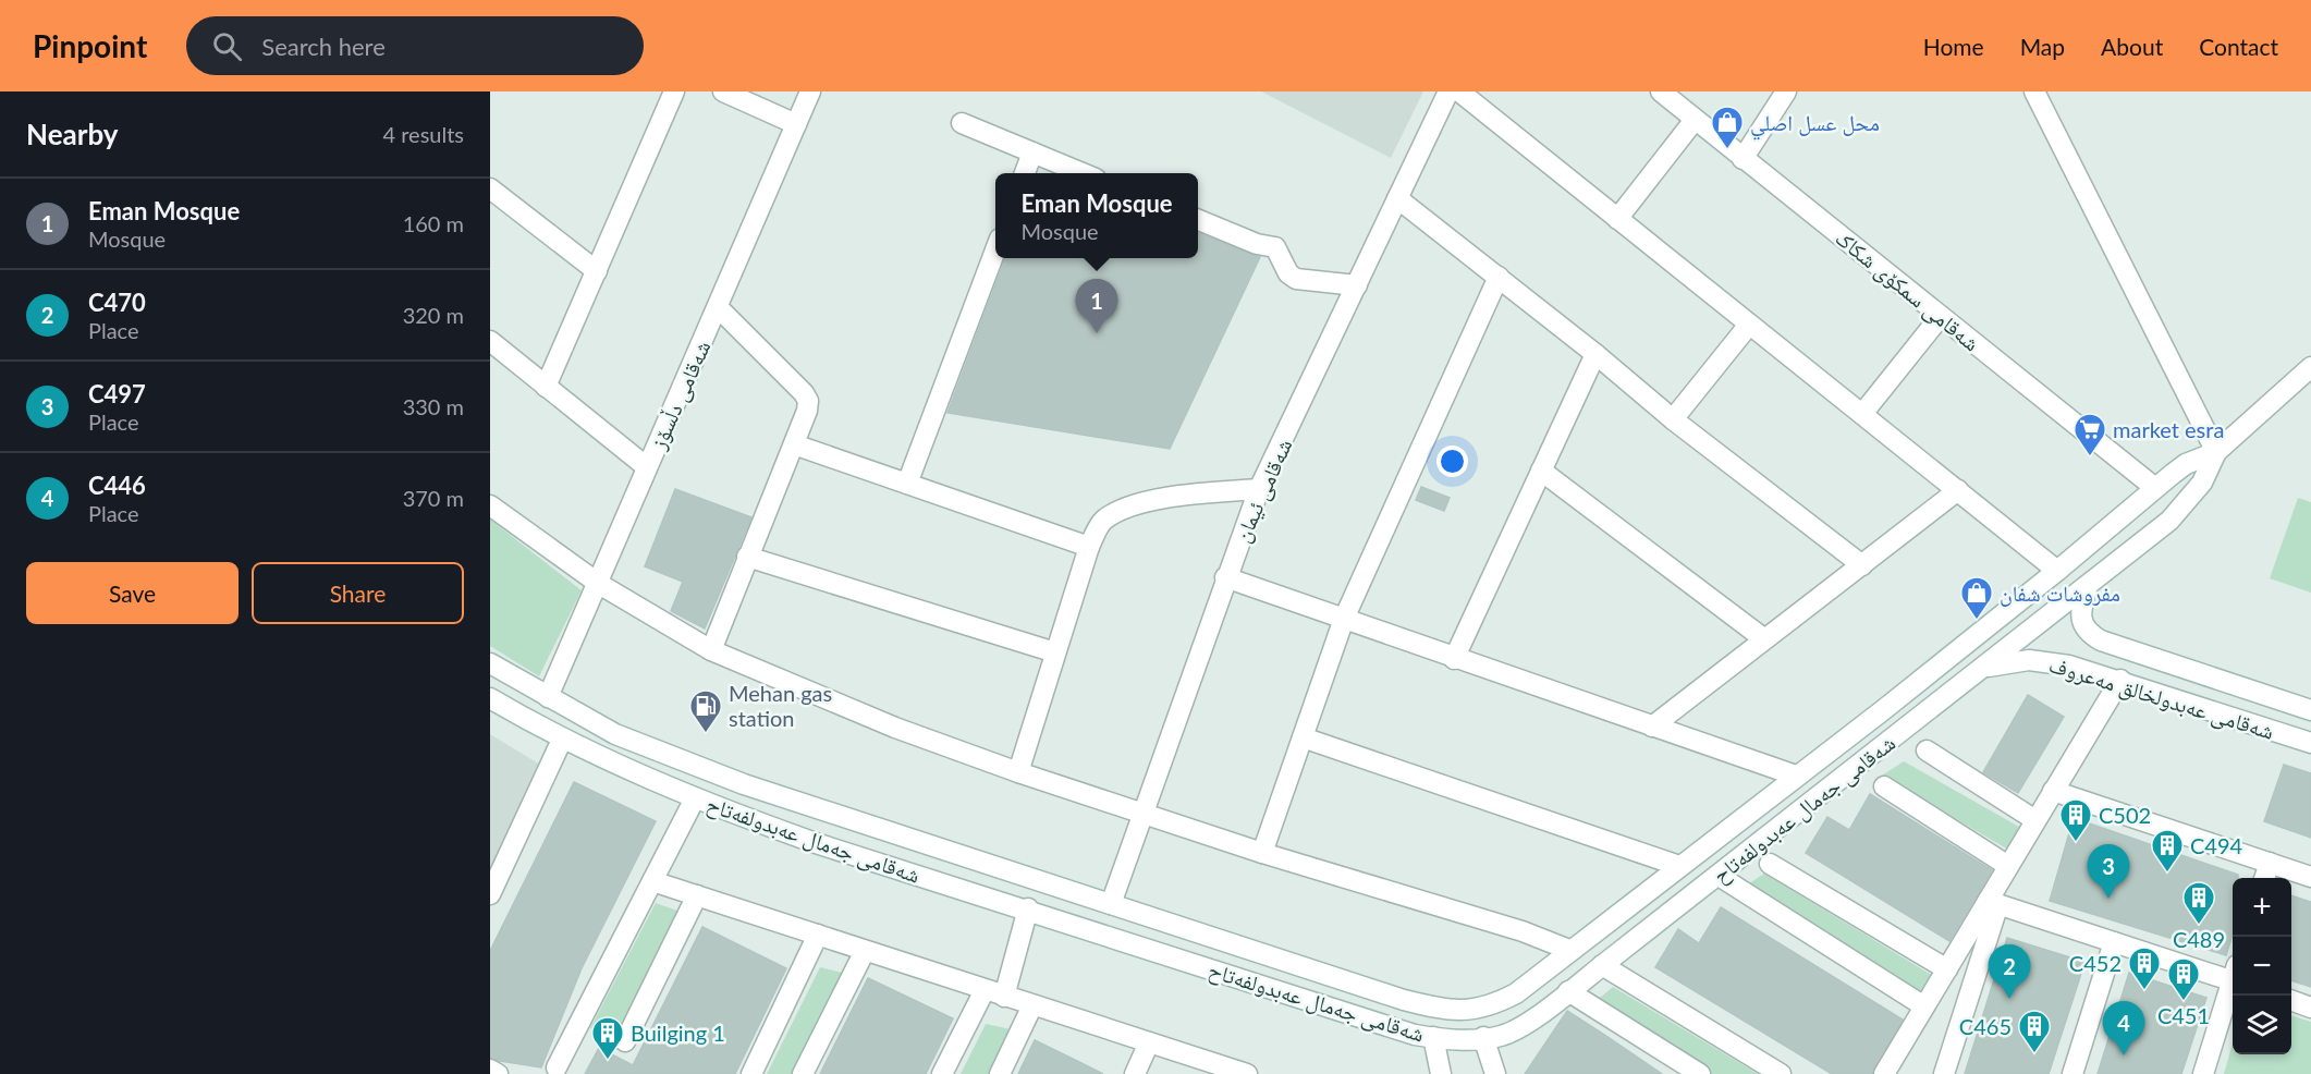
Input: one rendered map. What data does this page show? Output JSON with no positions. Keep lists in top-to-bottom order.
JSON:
{
  "streets": {
    "street": [
      "شەقامی سمکۆی شکاک",
      "شەقامی دڵسۆز",
      "شەقامی ئیمان",
      "شەقامی عەبدولخالق مەعروف",
      "شەقامی جەمال عەبدولفەتاح"
    ]
  },
  "crossings": [
    ["شەقامی سمکۆی شکاک", "شەقامی جەمال عەبدولفەتاح"],
    ["شەقامی دڵسۆز", "شەقامی جەمال عەبدولفەتاح"],
    ["شەقامی ئیمان", "شەقامی جەمال عەبدولفەتاح"],
    ["شەقامی عەبدولخالق مەعروف", "شەقامی جەمال عەبدولفەتاح"]
  ],
  "places": {
    "shop": ["محل عسل اصلي", "مفروشات شفان"],
    "supermarket": ["market esra"],
    "fuel station": ["Mehan gas station"],
    "building": [
      "C502",
      "C494",
      "C489",
      "C452",
      "C451",
      "C465",
      "Builging 1"
    ]
  },
  "page": {
    "header": "Pinpoint",
    "search": "Search here",
    "nav": [
      "Home",
      "Map",
      "About",
      "Contact"
    ],
    "heading": ["Nearby", "4 results"],
    "popup": ["Eman Mosque", "Mosque"],
    "list": [
      {
        "mark": "1",
        "name": "Eman Mosque",
        "note": "Mosque",
        "value": "160 m"
      },
      {
        "mark": "2",
        "name": "C470",
        "note": "Place",
        "value": "320 m"
      },
      {
        "mark": "3",
        "name": "C497",
        "note": "Place",
        "value": "330 m"
      },
      {
        "mark": "4",
        "name": "C446",
        "note": "Place",
        "value": "370 m"
      }
    ],
    "pins": [
      "1",
      "3",
      "2",
      "4"
    ],
    "buttons": ["Save", "Share"],
    "map_buttons": ["+", "−"]
  }
}
